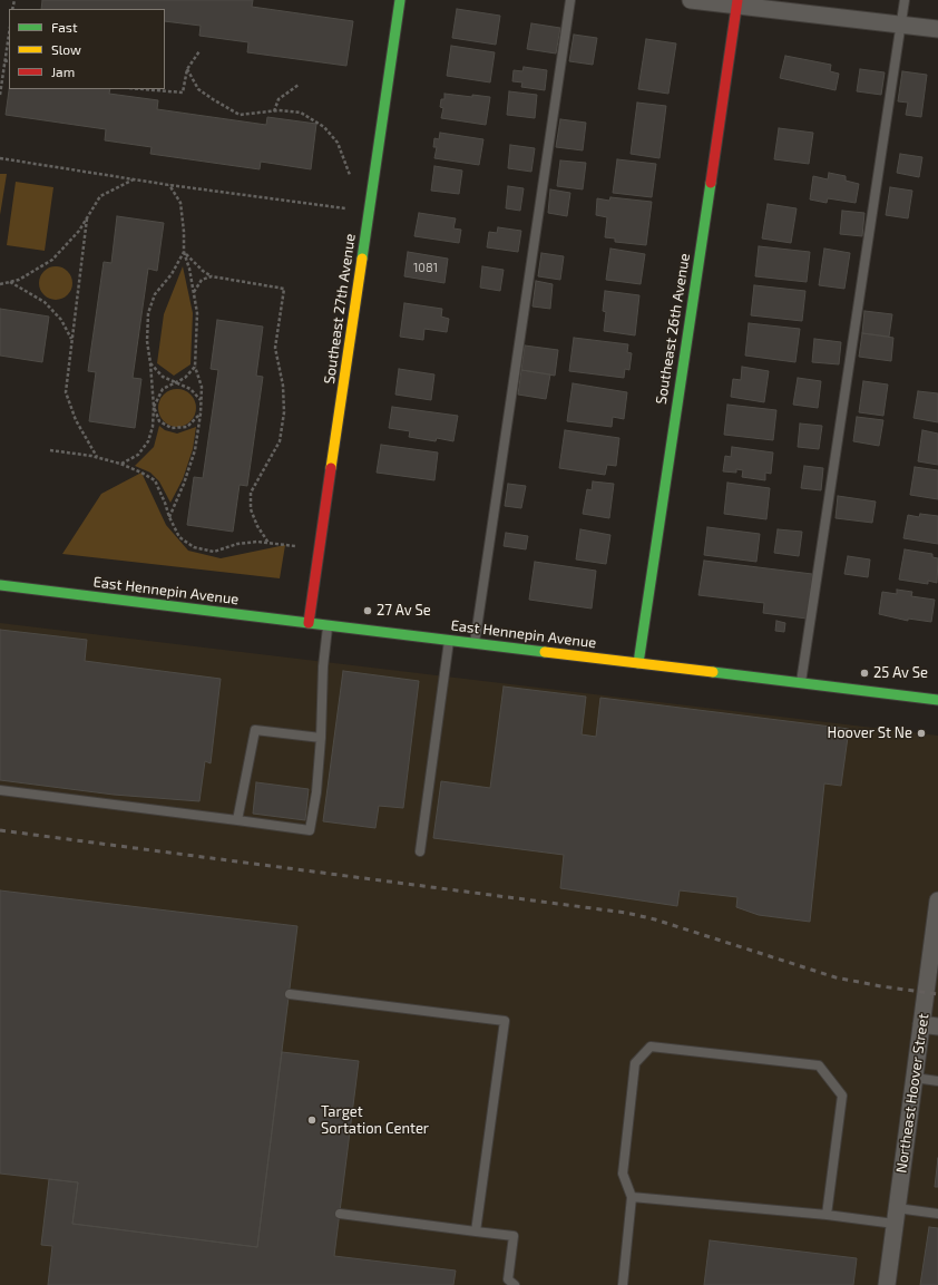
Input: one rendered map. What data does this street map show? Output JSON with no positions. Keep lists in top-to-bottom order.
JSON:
{
  "streets": {
    "street": [
      "Southeast 27th Avenue",
      "Southeast 26th Avenue",
      "East Hennepin Avenue",
      "Northeast Hoover Street"
    ]
  },
  "crossings": [
    ["Southeast 27th Avenue", "East Hennepin Avenue"],
    ["Southeast 26th Avenue", "East Hennepin Avenue"]
  ],
  "places": [
    "27 Av Se",
    "25 Av Se",
    "Hoover St Ne",
    "Target Sortation Center"
  ],
  "house_numbers": ["1081"],
  "legend": ["Fast", "Slow", "Jam"]
}
